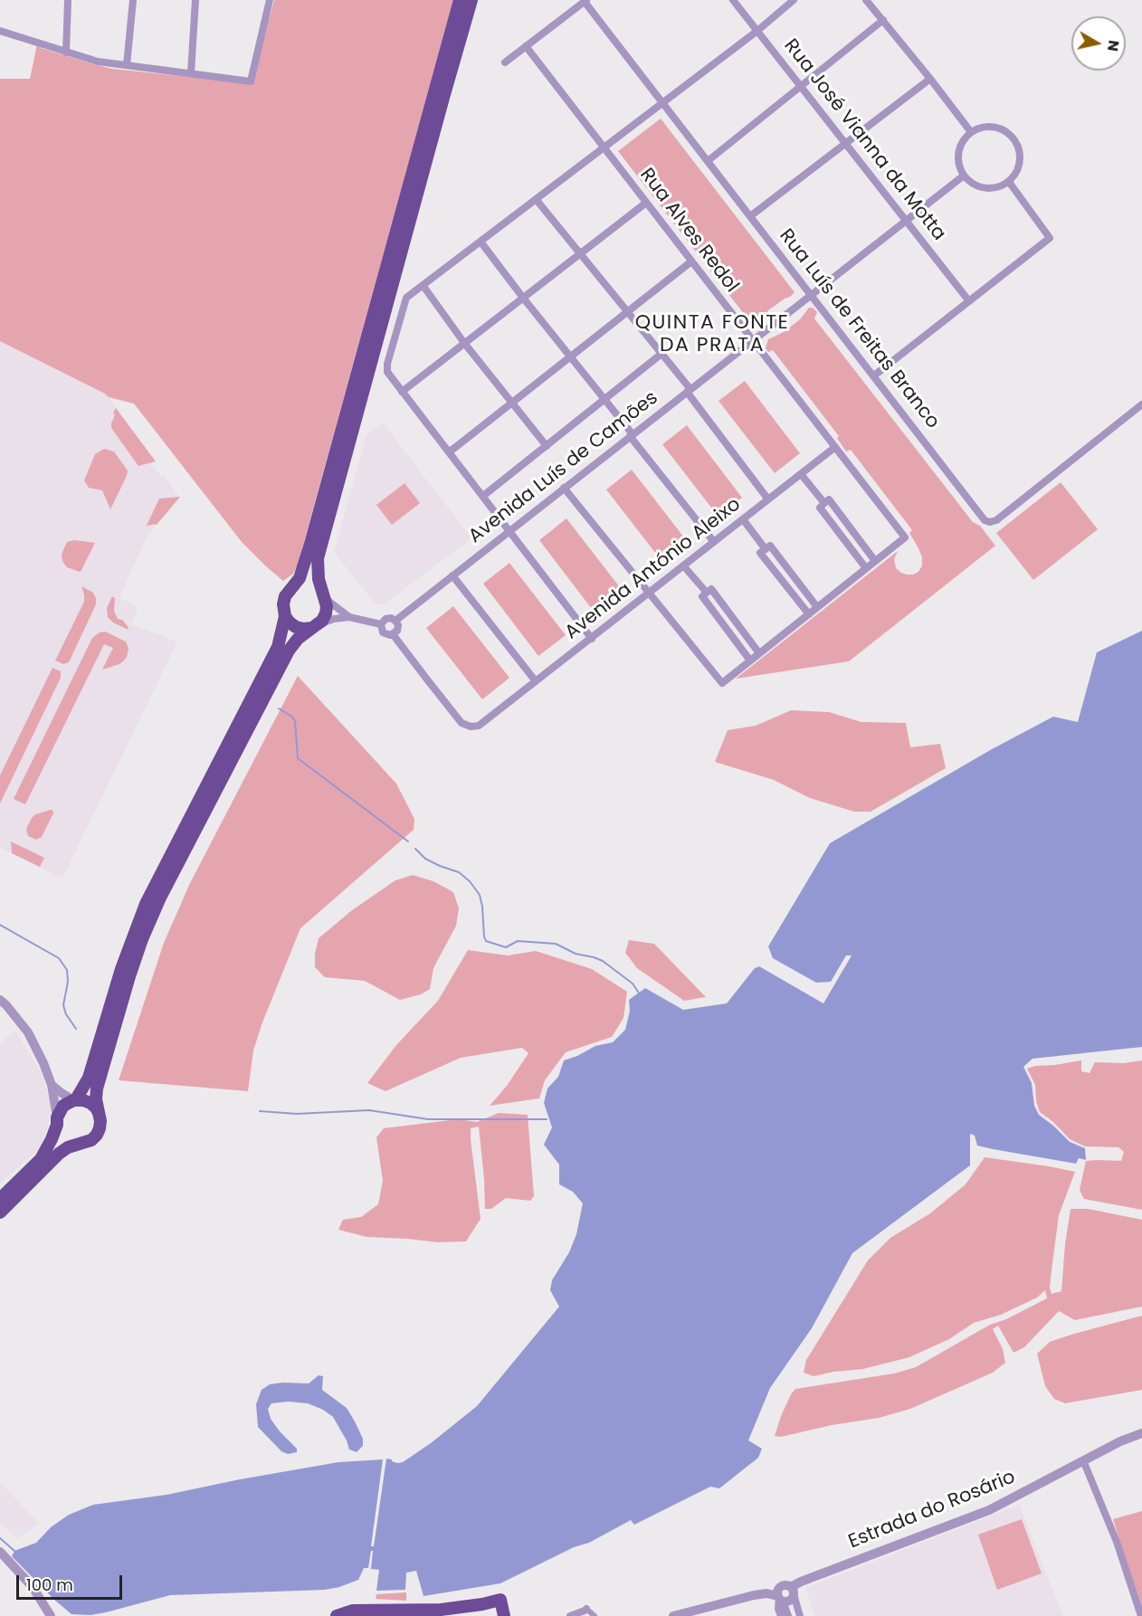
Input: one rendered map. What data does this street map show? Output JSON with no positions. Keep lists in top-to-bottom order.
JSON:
{
  "streets": {
    "street": [
      "Rua José Vianna da Motta",
      "Rua Alves Redol",
      "Rua Luís de Freitas Branco",
      "Avenida Luís de Camões",
      "Avenida António Aleixo",
      "Estrada do Rosário"
    ]
  },
  "crossings": [
    ["Rua José Vianna da Motta", "Avenida Luís de Camões"],
    ["Rua Alves Redol", "Avenida Luís de Camões"],
    ["Rua Alves Redol", "Avenida António Aleixo"],
    ["Rua Luís de Freitas Branco", "Avenida Luís de Camões"],
    ["Avenida Luís de Camões", "Avenida António Aleixo"]
  ],
  "districts": ["QUINTA FONTE DA PRATA"],
  "scale_bar": "100 m",
  "north": "right"
}
